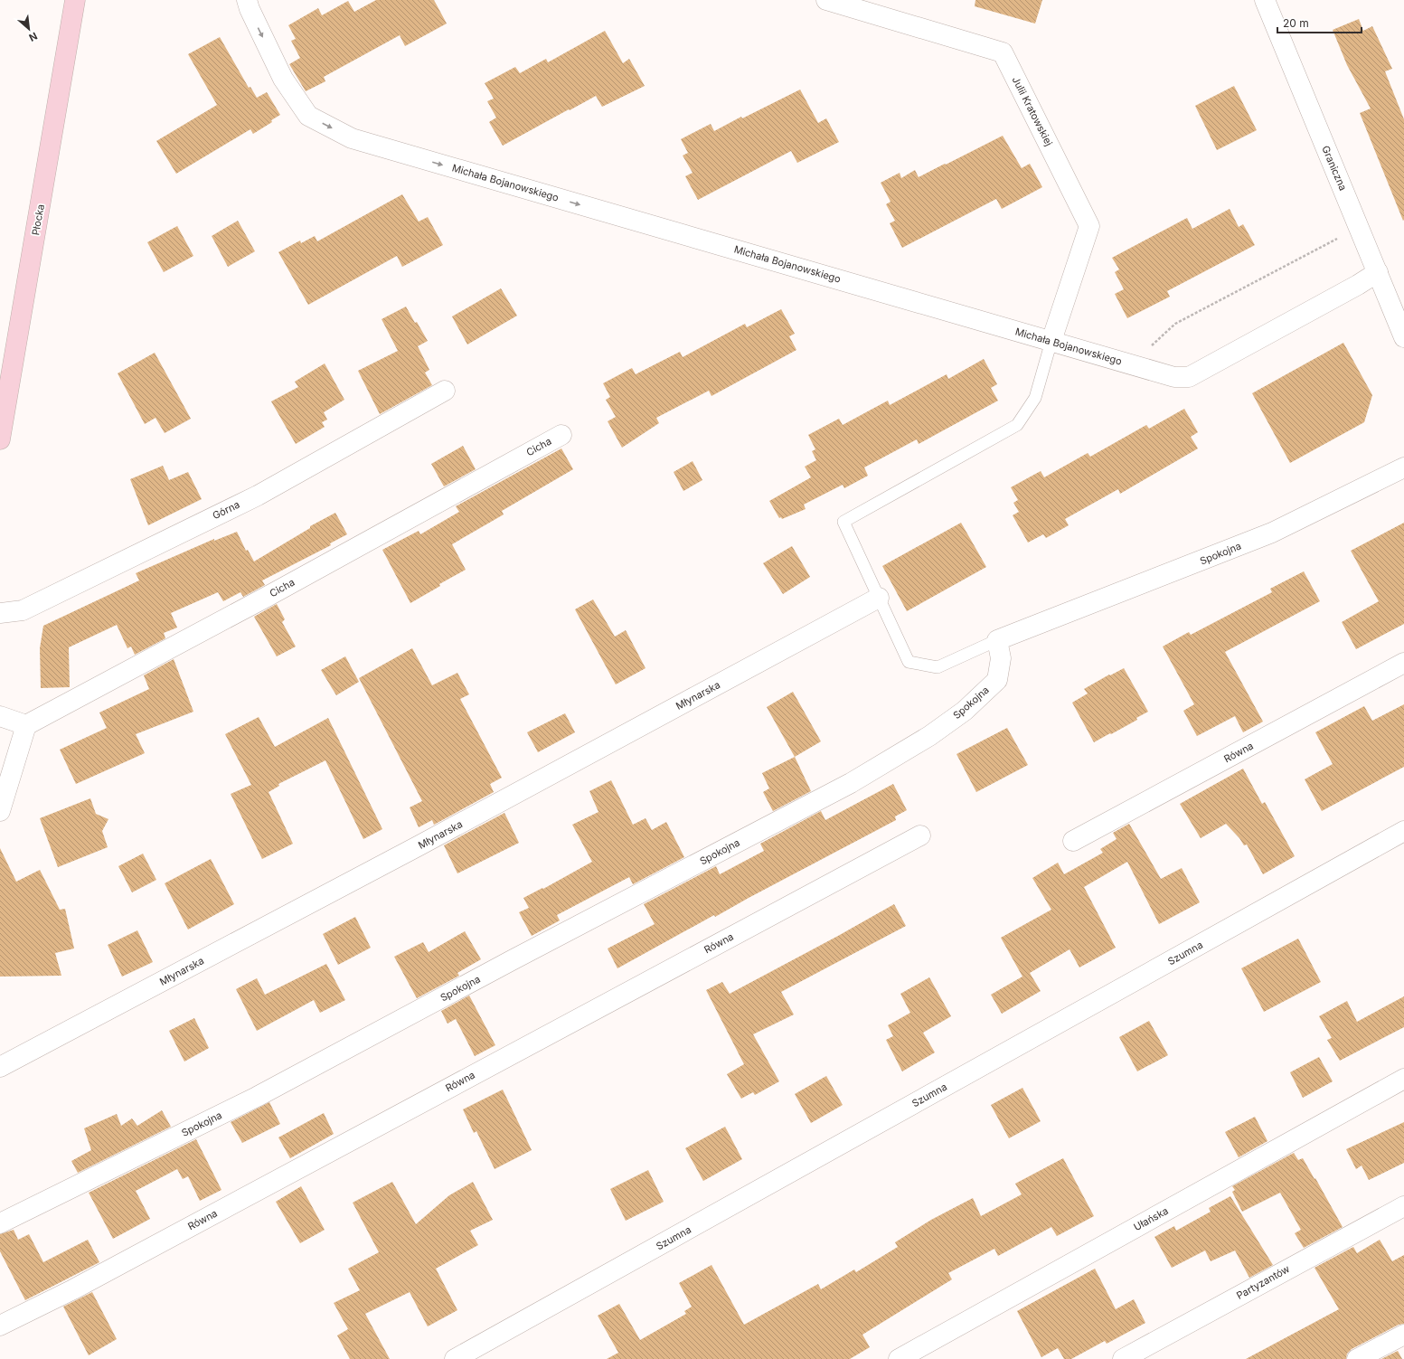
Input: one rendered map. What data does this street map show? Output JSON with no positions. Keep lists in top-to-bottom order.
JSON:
{
  "streets": {
    "main road": ["Płocka"],
    "street": [
      "Julii Kratowskiej",
      "Graniczna",
      "Michała Bojanowskiego",
      "Cicha",
      "Górna",
      "Spokojna",
      "Młynarska",
      "Równa",
      "Szumna",
      "Ułańska",
      "Partyzantów"
    ]
  },
  "crossings": [
    ["Julii Kratowskiej", "Michała Bojanowskiego"],
    ["Graniczna", "Michała Bojanowskiego"]
  ],
  "one_way": ["Michała Bojanowskiego"],
  "scale_bar": "20 m",
  "north": "bottom right"
}
